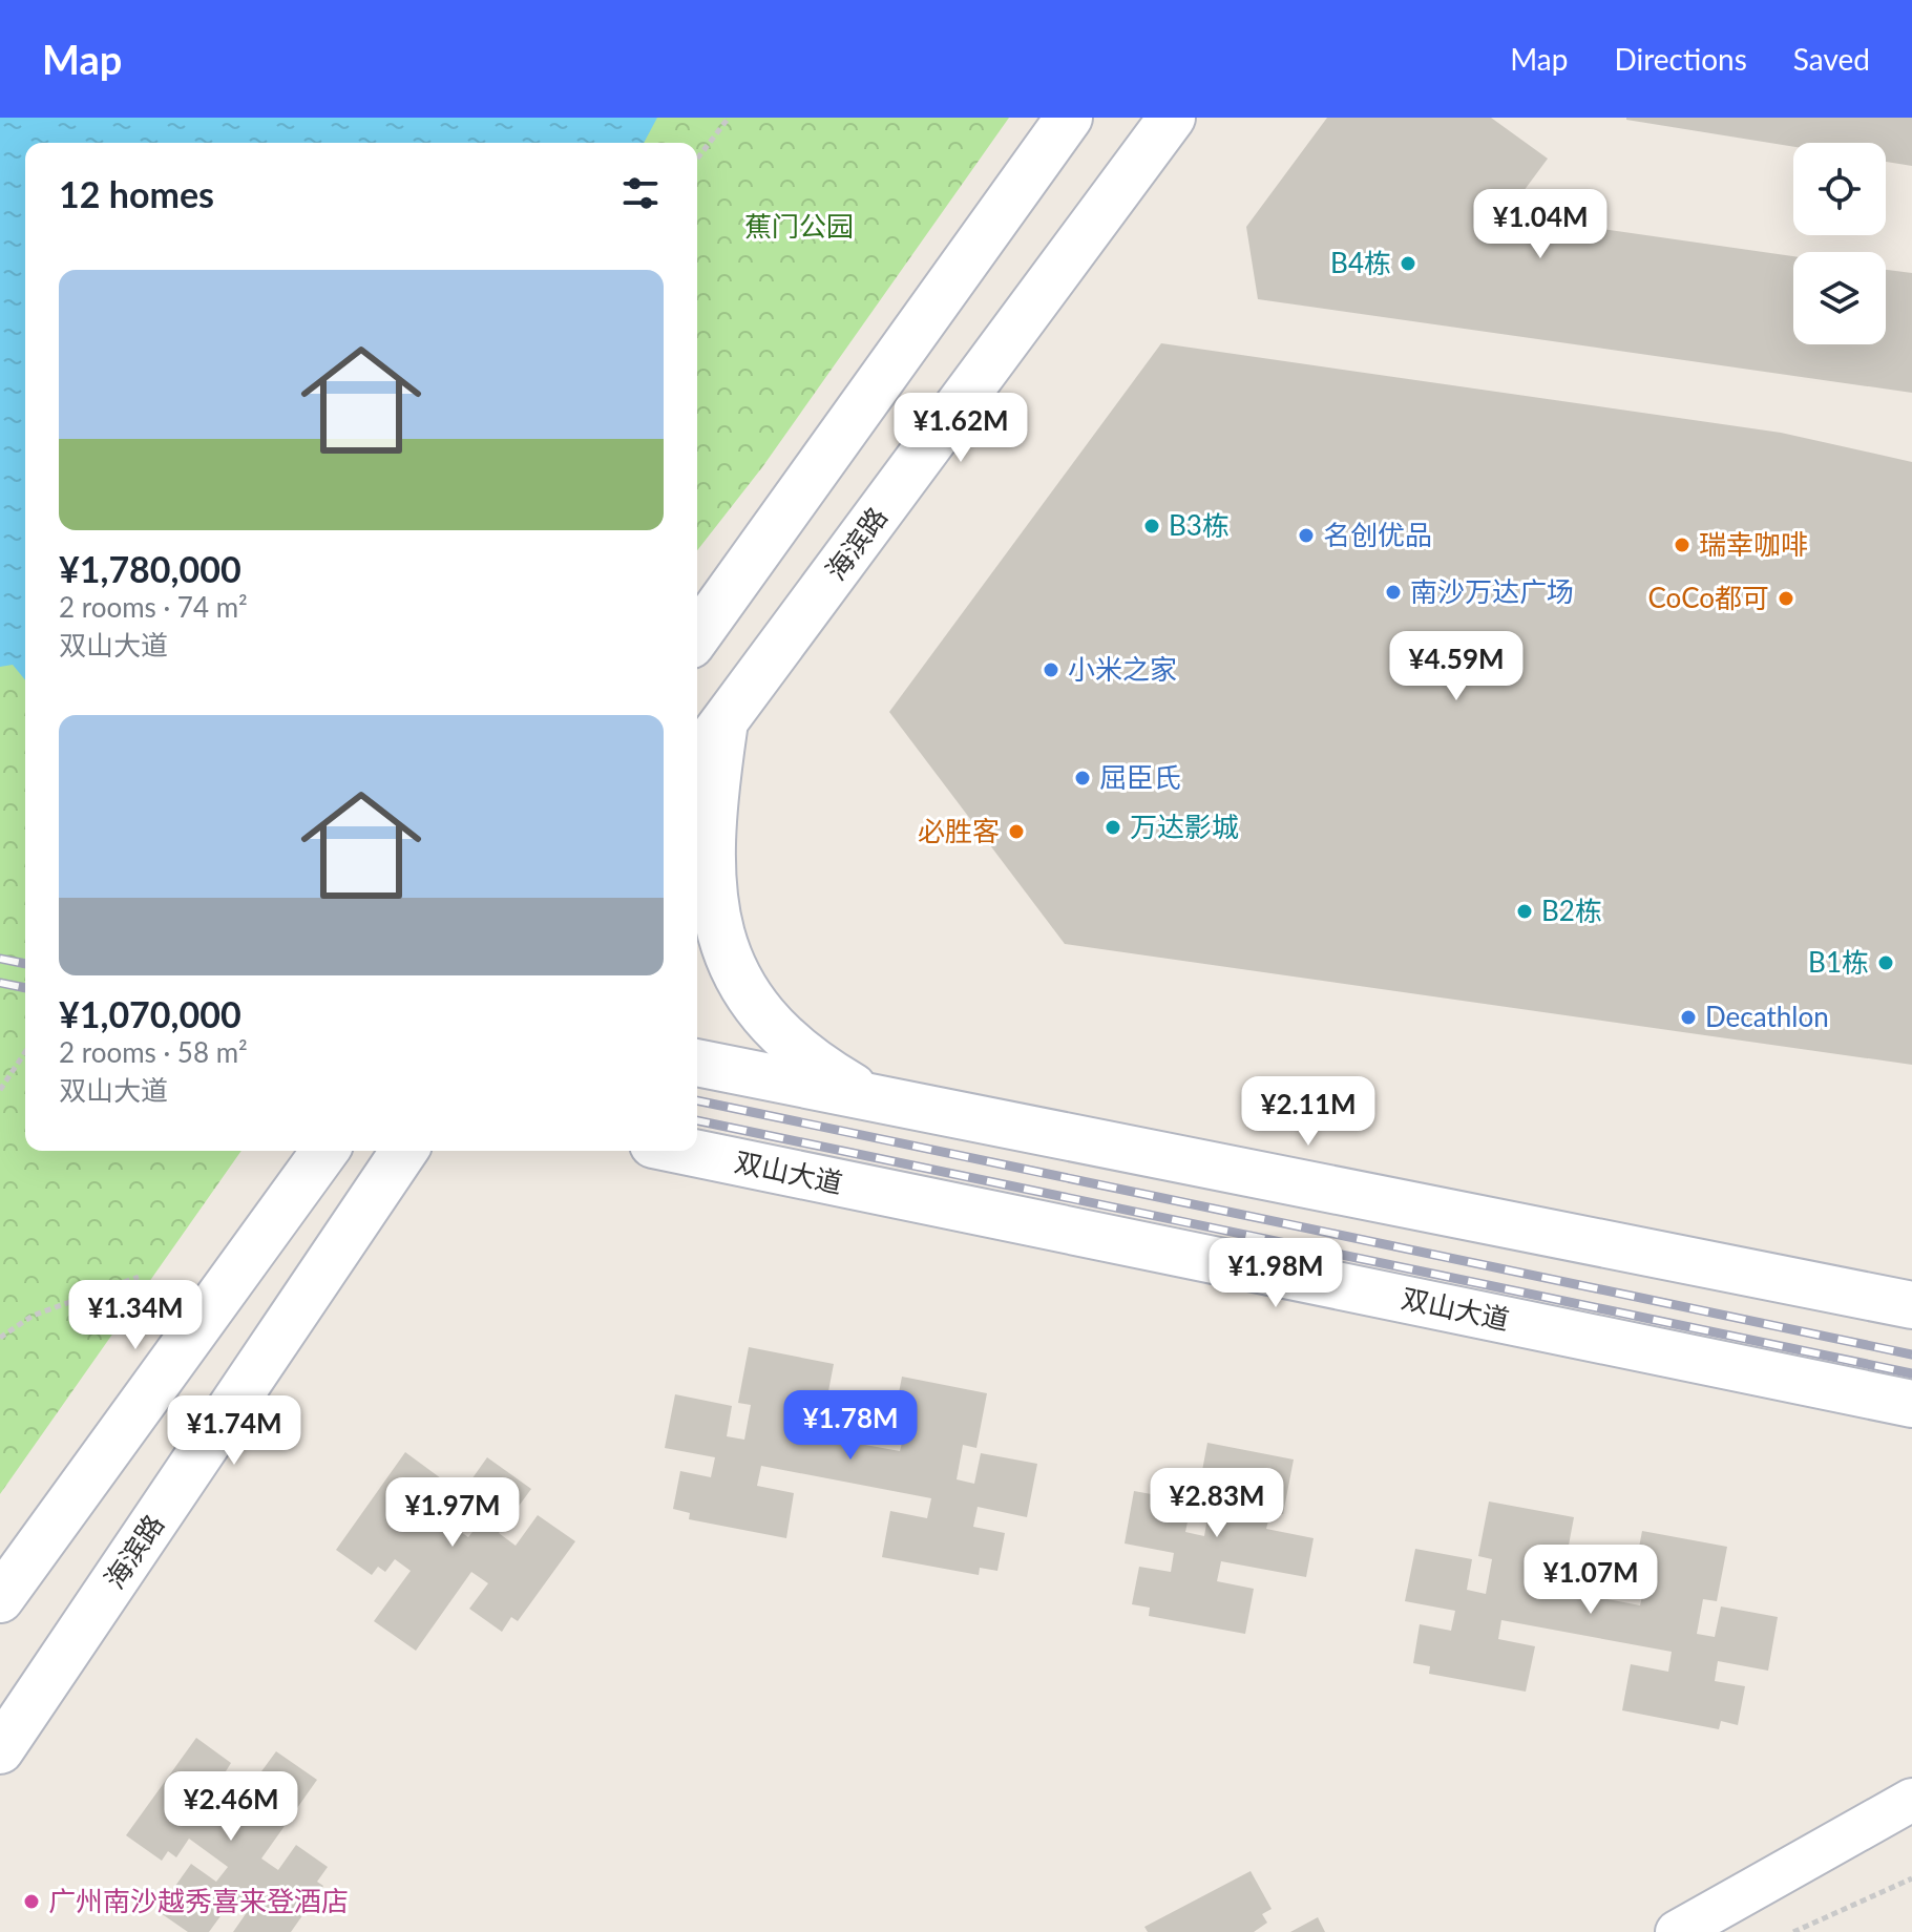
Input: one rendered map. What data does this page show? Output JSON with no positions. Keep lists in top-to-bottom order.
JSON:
{
  "streets": {
    "street": ["海滨路", "双山大道"]
  },
  "parks": ["蕉门公园"],
  "places": [
    "B4栋",
    "B3栋",
    "名创优品",
    "瑞幸咖啡",
    "南沙万达广场",
    "CoCo都可",
    "小米之家",
    "屈臣氏",
    "万达影城",
    "必胜客",
    "B2栋",
    "B1栋",
    "Decathlon",
    "广州南沙越秀喜来登酒店"
  ],
  "page": {
    "header": "Map",
    "nav": ["Map", "Directions", "Saved"],
    "heading": "12 homes",
    "price": [
      "¥1.04M",
      "¥1.62M",
      "¥4.59M",
      "¥2.11M",
      "¥1.98M",
      "¥1.34M",
      "¥1.78M",
      "¥1.74M",
      "¥2.83M",
      "¥1.97M",
      "¥1.07M",
      "¥2.46M"
    ],
    "list": [
      {
        "name": "¥1,780,000",
        "note": "2 rooms · 74 m² · 双山大道"
      },
      {
        "name": "¥1,070,000",
        "note": "2 rooms · 58 m² · 双山大道"
      }
    ]
  }
}
